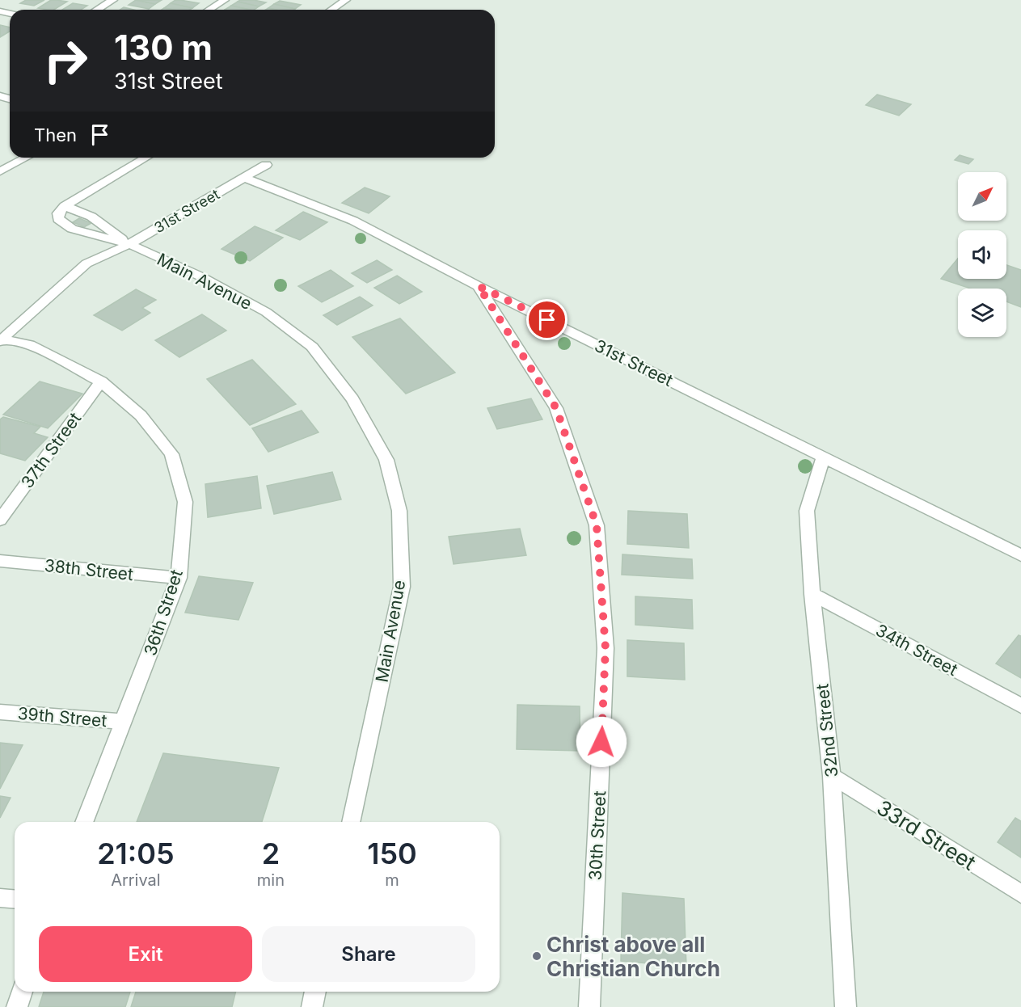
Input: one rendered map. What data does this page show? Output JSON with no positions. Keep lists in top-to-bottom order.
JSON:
{
  "streets": {
    "street": [
      "31st Street",
      "Main Avenue",
      "37th Street",
      "38th Street",
      "36th Street",
      "34th Street",
      "39th Street",
      "32nd Street",
      "33rd Street",
      "30th Street"
    ]
  },
  "crossings": [
    ["31st Street", "Main Avenue"],
    ["31st Street", "36th Street"],
    ["31st Street", "32nd Street"],
    ["31st Street", "30th Street"],
    ["37th Street", "36th Street"],
    ["38th Street", "36th Street"],
    ["36th Street", "39th Street"],
    ["34th Street", "32nd Street"],
    ["32nd Street", "33rd Street"]
  ],
  "places": ["Christ above all Christian Church"],
  "north": "top right",
  "page": {
    "turn": ["130 m", "31st Street"],
    "then": "Then",
    "eta": [
      "21:05",
      "Arrival",
      "2",
      "min",
      "150",
      "m"
    ],
    "buttons": ["Exit", "Share"]
  }
}
